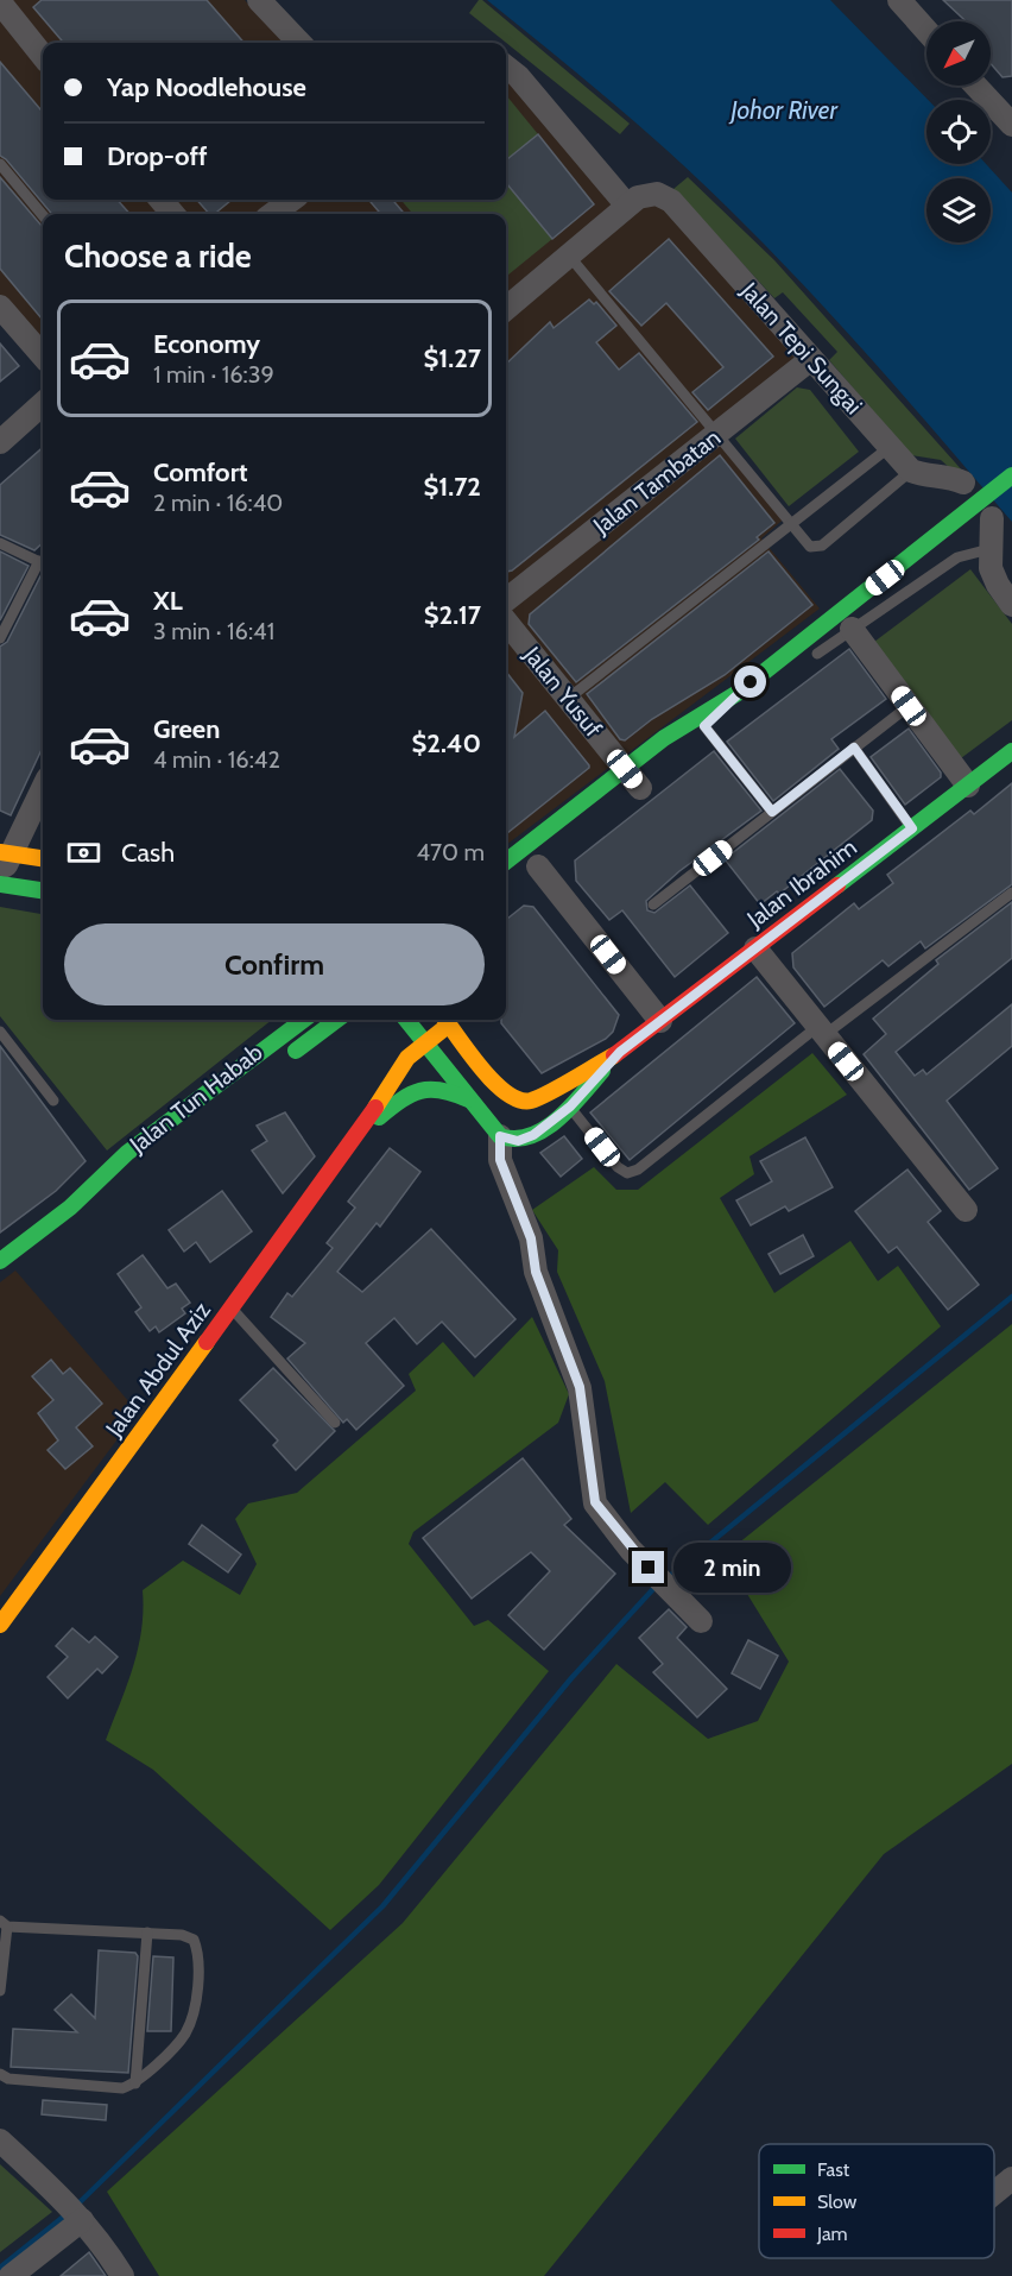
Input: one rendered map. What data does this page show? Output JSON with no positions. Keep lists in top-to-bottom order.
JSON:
{
  "streets": {
    "main road": ["Jalan Ibrahim", "Jalan Tun Habab", "Jalan Abdul Aziz"],
    "street": ["Jalan Tepi Sungai", "Jalan Tambatan", "Jalan Yusuf"]
  },
  "crossings": [
    ["Jalan Tepi Sungai", "Jalan Tambatan"]
  ],
  "water": ["Johor River"],
  "legend": ["Fast", "Slow", "Jam"],
  "north": "bottom left",
  "page": {
    "banner": ["Yap Noodlehouse", "Drop-off"],
    "heading": "Choose a ride",
    "list": [
      {
        "name": "Economy",
        "note": "1 min · 16:39",
        "value": "$1.27"
      },
      {
        "name": "Comfort",
        "note": "2 min · 16:40",
        "value": "$1.72"
      },
      {
        "name": "XL",
        "note": "3 min · 16:41",
        "value": "$2.17"
      },
      {
        "name": "Green",
        "note": "4 min · 16:42",
        "value": "$2.40"
      }
    ],
    "pay": ["Cash", "470 m"],
    "buttons": "Confirm",
    "bubble": "2 min"
  }
}
